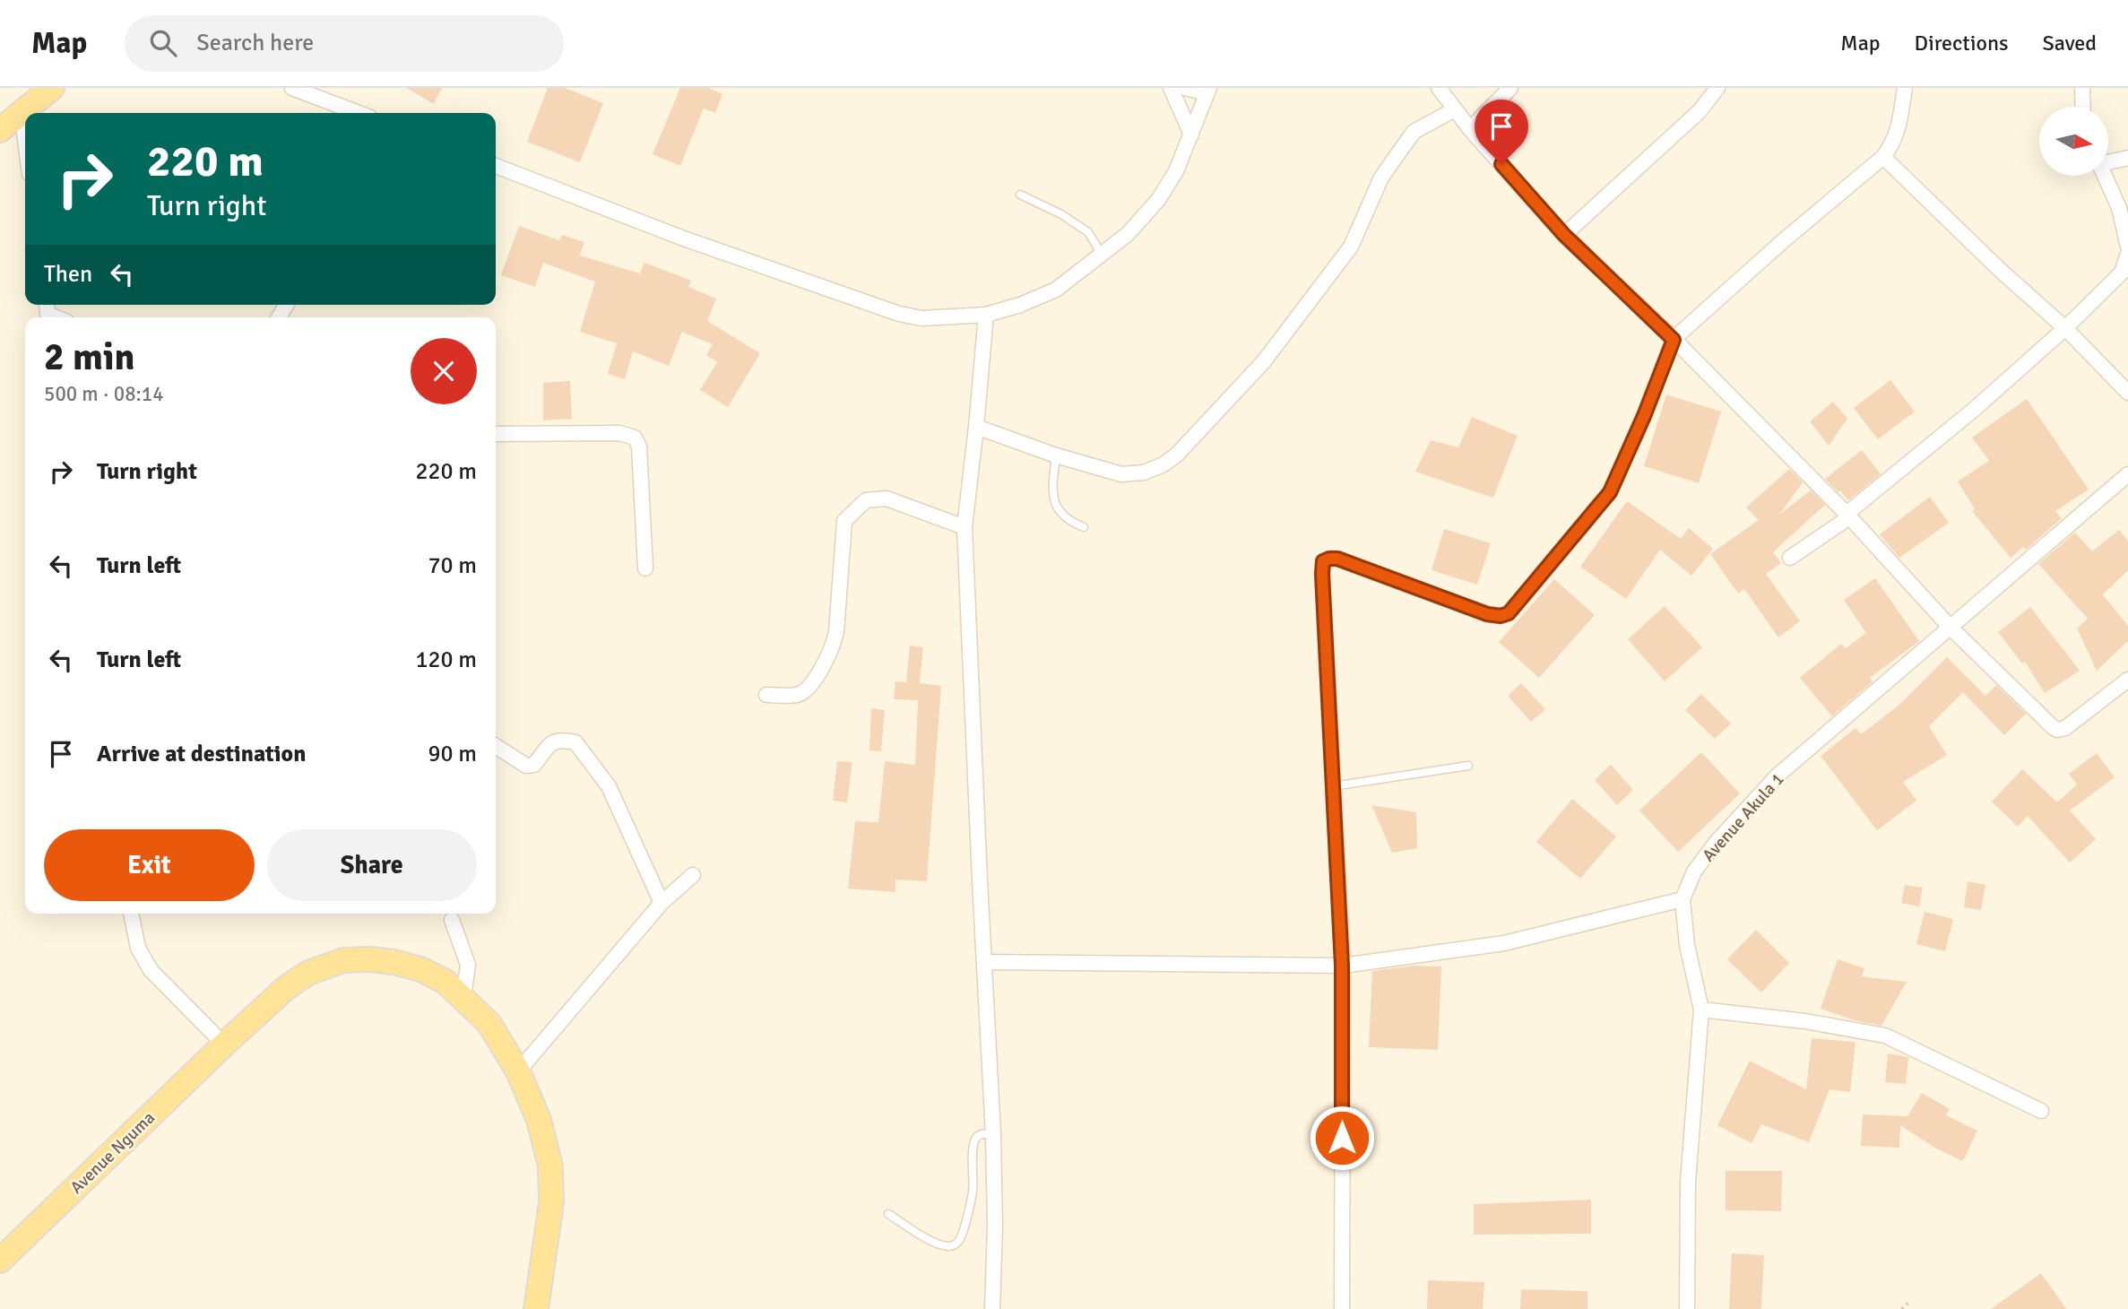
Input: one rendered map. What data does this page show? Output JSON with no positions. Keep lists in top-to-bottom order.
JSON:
{
  "streets": {
    "main road": ["Avenue Nguma"],
    "street": ["Avenue Akula 1"]
  },
  "north": "right",
  "page": {
    "header": "Map",
    "search": "Search here",
    "nav": ["Map", "Directions", "Saved"],
    "turn": ["220 m", "Turn right"],
    "then": "Then",
    "heading": ["2 min", "500 m · 08:14"],
    "list": [
      {
        "name": "Turn right",
        "value": "220 m"
      },
      {
        "name": "Turn left",
        "value": "70 m"
      },
      {
        "name": "Turn left",
        "value": "120 m"
      },
      {
        "name": "Arrive at destination",
        "value": "90 m"
      }
    ],
    "buttons": ["Exit", "Share"]
  }
}
